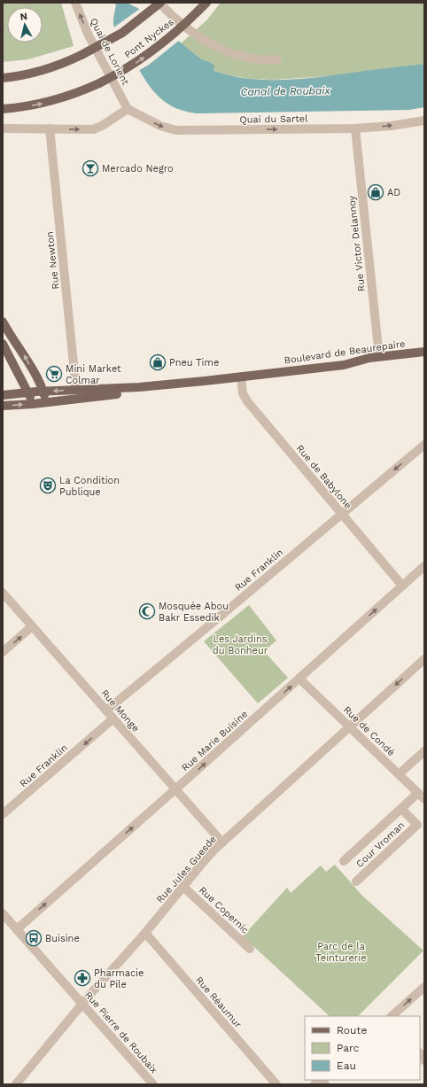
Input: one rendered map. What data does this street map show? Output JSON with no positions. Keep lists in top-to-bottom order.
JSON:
{
  "streets": {
    "main road": ["Pont Nyckes", "Boulevard de Beaurepaire"],
    "street": [
      "Quai de Lorient",
      "Quai du Sartel",
      "Rue Victor Delannoy",
      "Rue Newton",
      "Rue de Babylone",
      "Rue Franklin",
      "Rue Monge",
      "Rue de Condé",
      "Rue Marie Buisine",
      "Cour Vroman",
      "Rue Jules Guesde",
      "Rue Copernic",
      "Rue Réaumur",
      "Rue Pierre de Roubaix"
    ]
  },
  "crossings": [
    ["Quai de Lorient", "Quai du Sartel"],
    ["Quai du Sartel", "Rue Victor Delannoy"],
    ["Rue Victor Delannoy", "Boulevard de Beaurepaire"],
    ["Rue Newton", "Boulevard de Beaurepaire"],
    ["Boulevard de Beaurepaire", "Rue de Babylone"],
    ["Rue de Babylone", "Rue Franklin"],
    ["Rue de Babylone", "Rue Marie Buisine"],
    ["Rue Franklin", "Rue Monge"],
    ["Rue Monge", "Rue Marie Buisine"],
    ["Rue Monge", "Rue Jules Guesde"],
    ["Rue de Condé", "Rue Marie Buisine"],
    ["Rue de Condé", "Cour Vroman"],
    ["Rue de Condé", "Rue Jules Guesde"],
    ["Rue Marie Buisine", "Rue Pierre de Roubaix"],
    ["Rue Jules Guesde", "Rue Copernic"],
    ["Rue Jules Guesde", "Rue Réaumur"],
    ["Rue Jules Guesde", "Rue Pierre de Roubaix"]
  ],
  "one_way": [
    "Quai de Lorient",
    "Quai du Sartel",
    "Rue Franklin",
    "Rue Marie Buisine"
  ],
  "water": ["Canal de Roubaix"],
  "parks": ["Les Jardins du Bonheur", "Parc de la Teinturerie"],
  "places": {
    "bar": ["Mercado Negro"],
    "shop": ["AD", "Pneu Time"],
    "supermarket": ["Mini Market Colmar"],
    "theatre": ["La Condition Publique"],
    "mosque": ["Mosquée Abou Bakr Essedik"],
    "bus stop": ["Buisine"],
    "pharmacy": ["Pharmacie du Pile"]
  },
  "legend": ["Route", "Parc", "Eau"],
  "north": "top"
}
